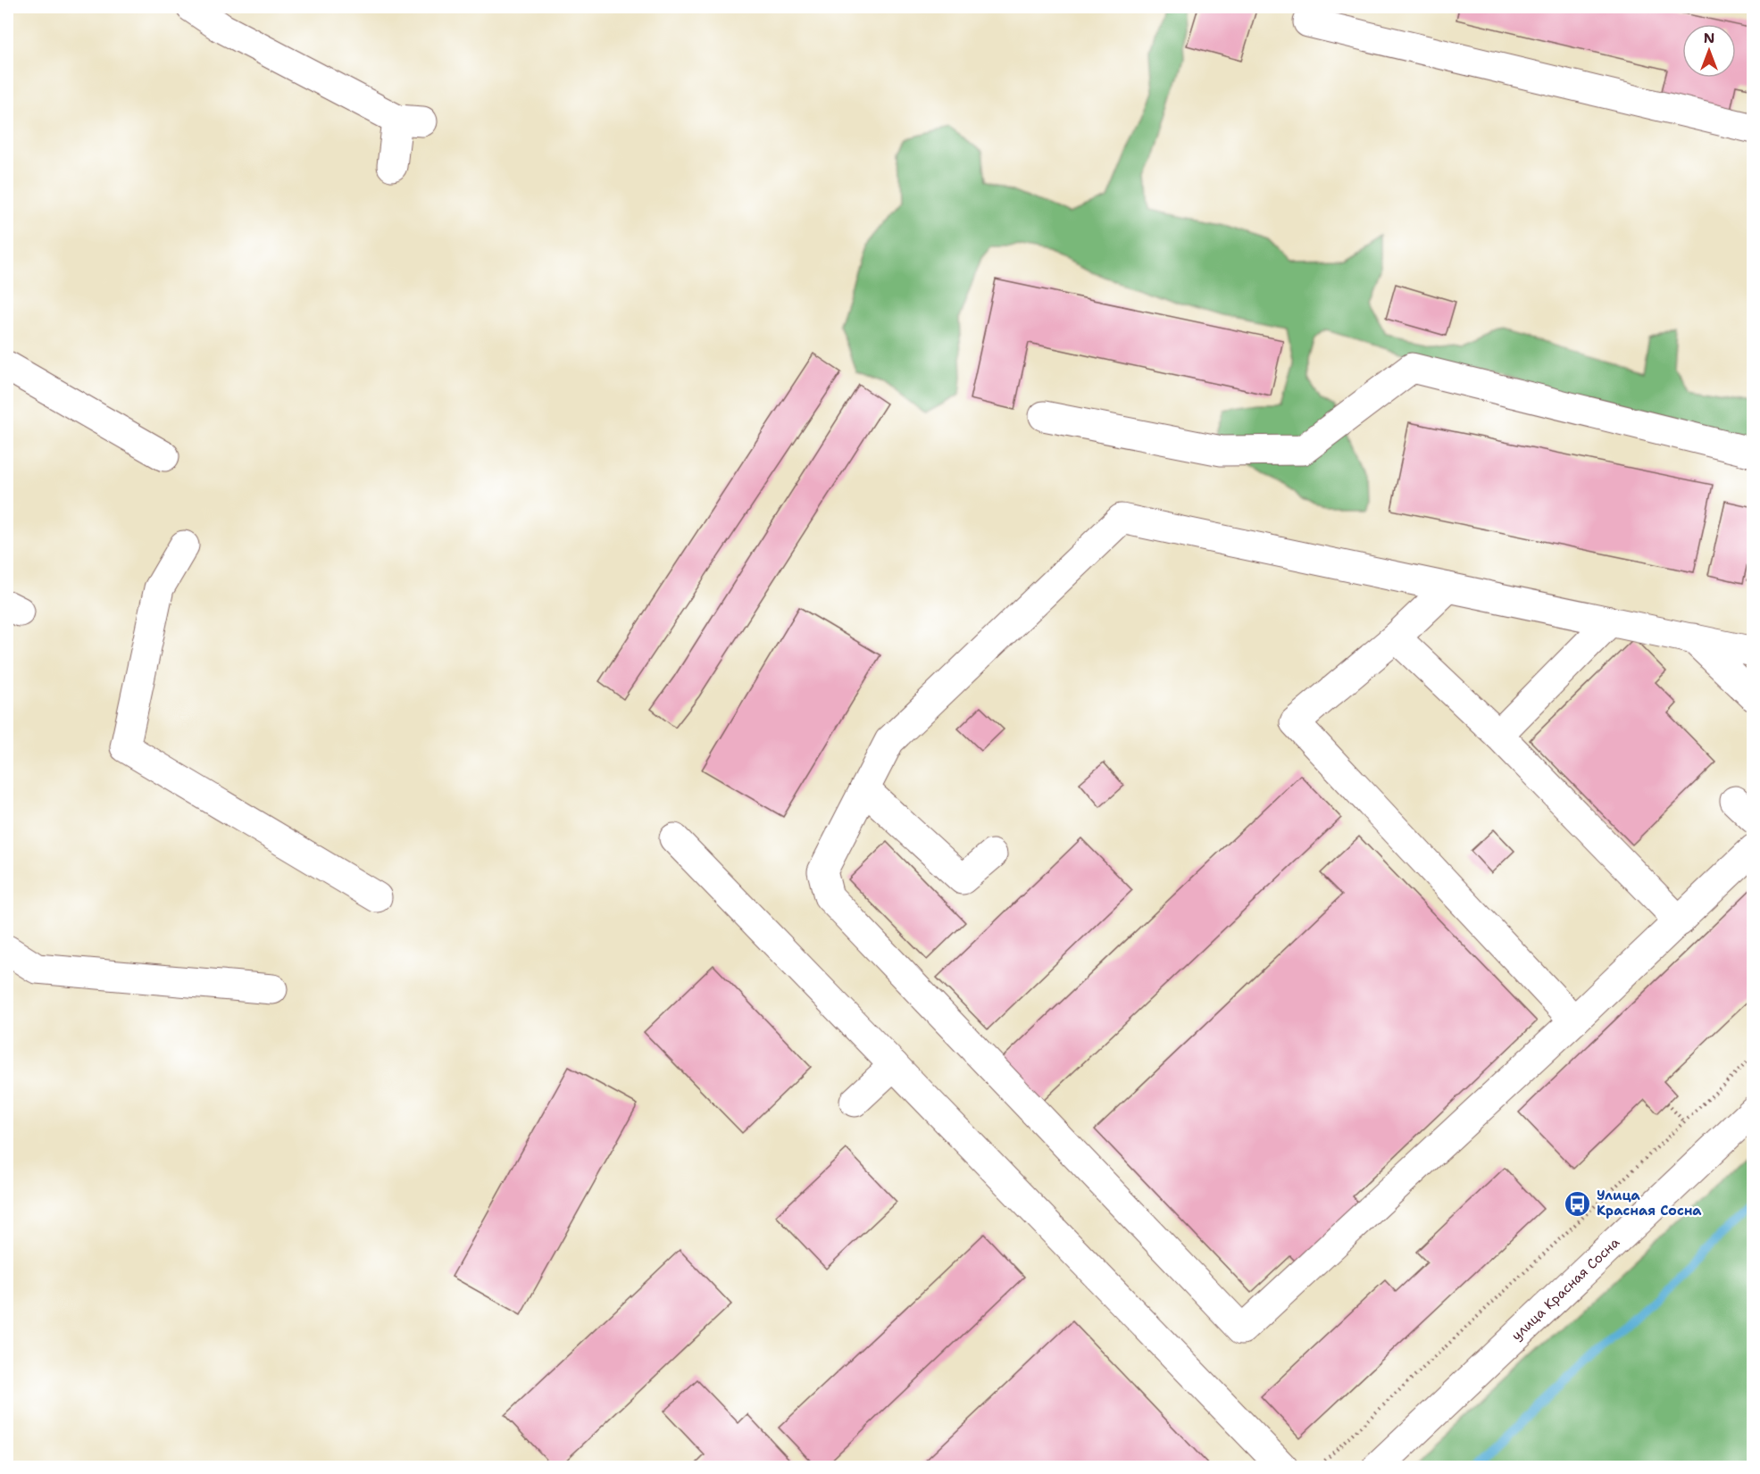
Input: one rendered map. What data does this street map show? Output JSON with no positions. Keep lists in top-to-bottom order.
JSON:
{
  "streets": {
    "street": ["улица Красная Сосна"]
  },
  "places": {
    "bus stop": ["Улица Красная Сосна"]
  },
  "north": "top"
}
